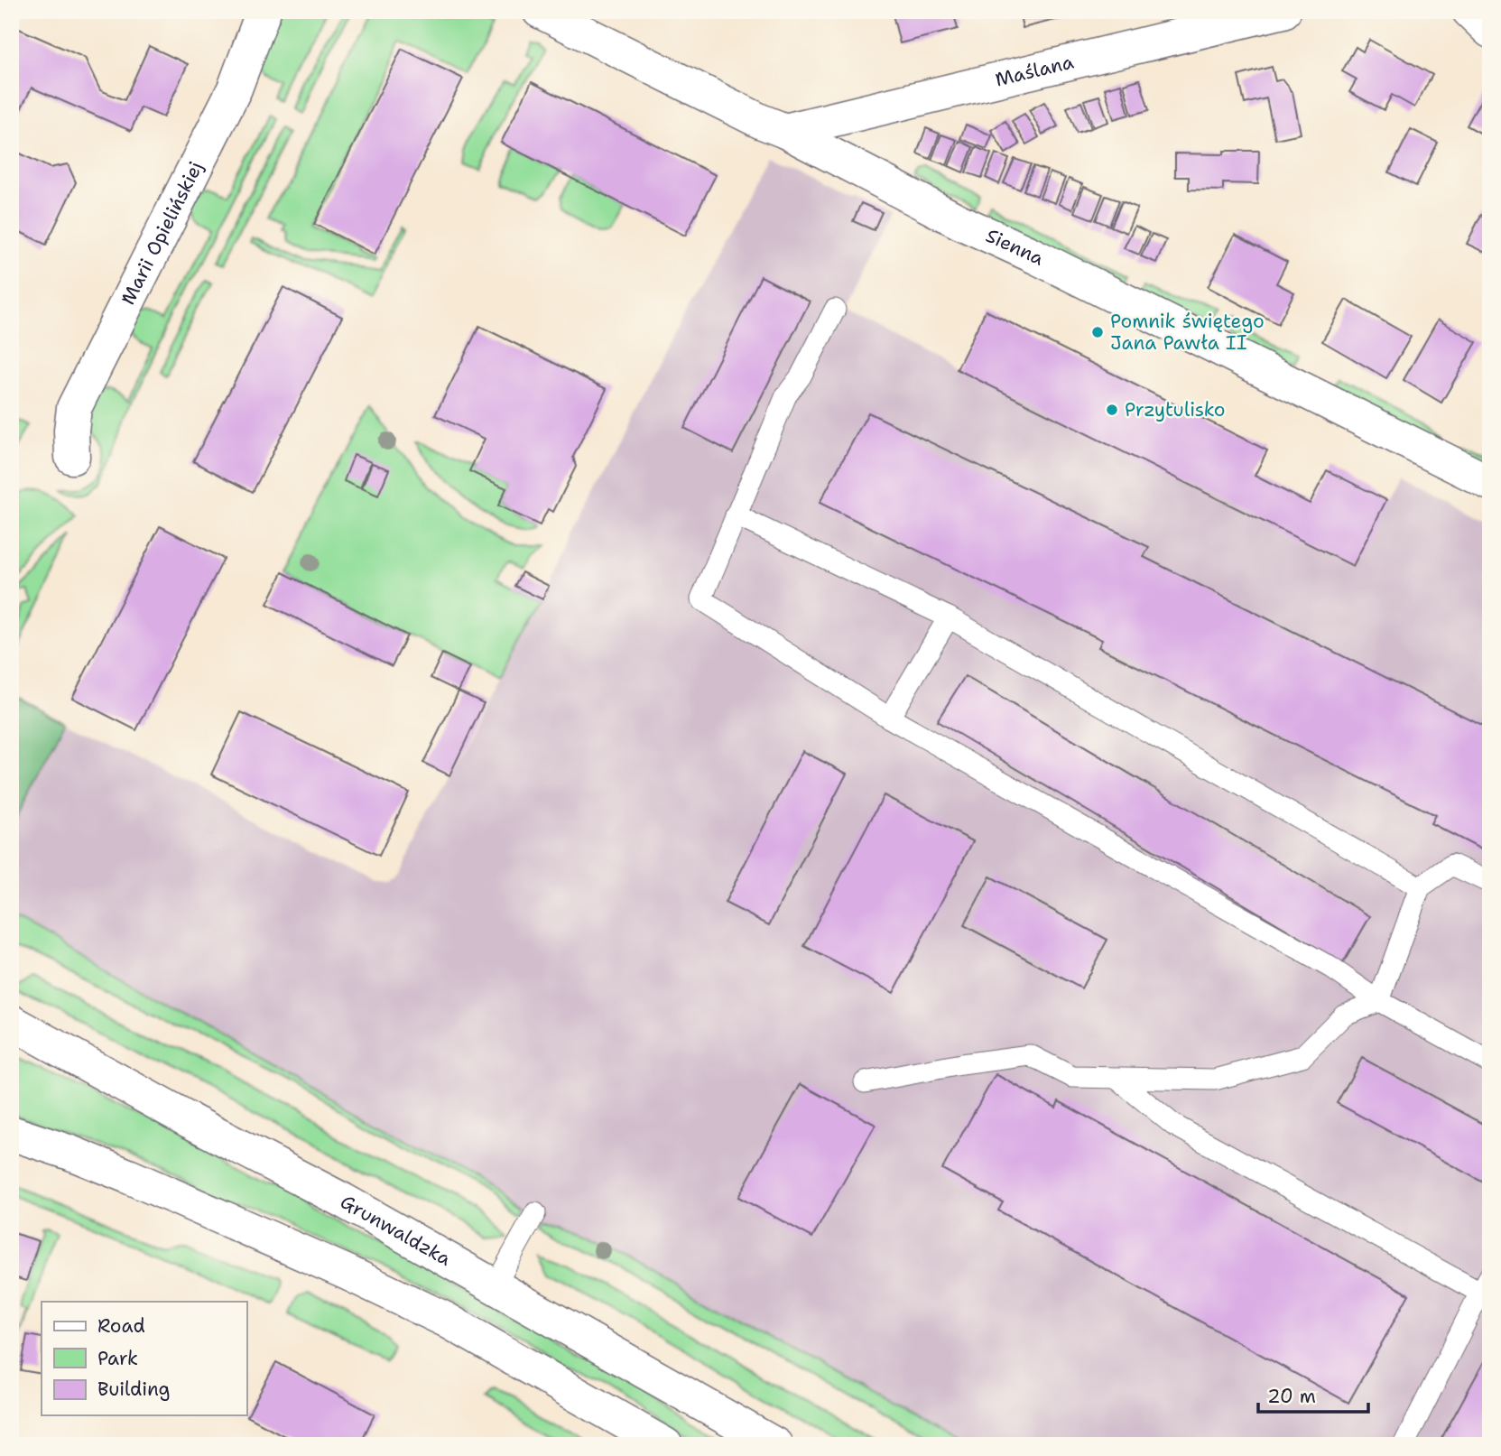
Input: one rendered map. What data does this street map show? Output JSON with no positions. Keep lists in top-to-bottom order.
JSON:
{
  "streets": {
    "street": [
      "Maślana",
      "Marii Opielińskiej",
      "Sienna",
      "Grunwaldzka"
    ]
  },
  "crossings": [
    ["Maślana", "Sienna"]
  ],
  "places": ["Pomnik świętego Jana Pawła II", "Przytulisko"],
  "legend": ["Road", "Park", "Building"],
  "scale_bar": "20 m"
}
